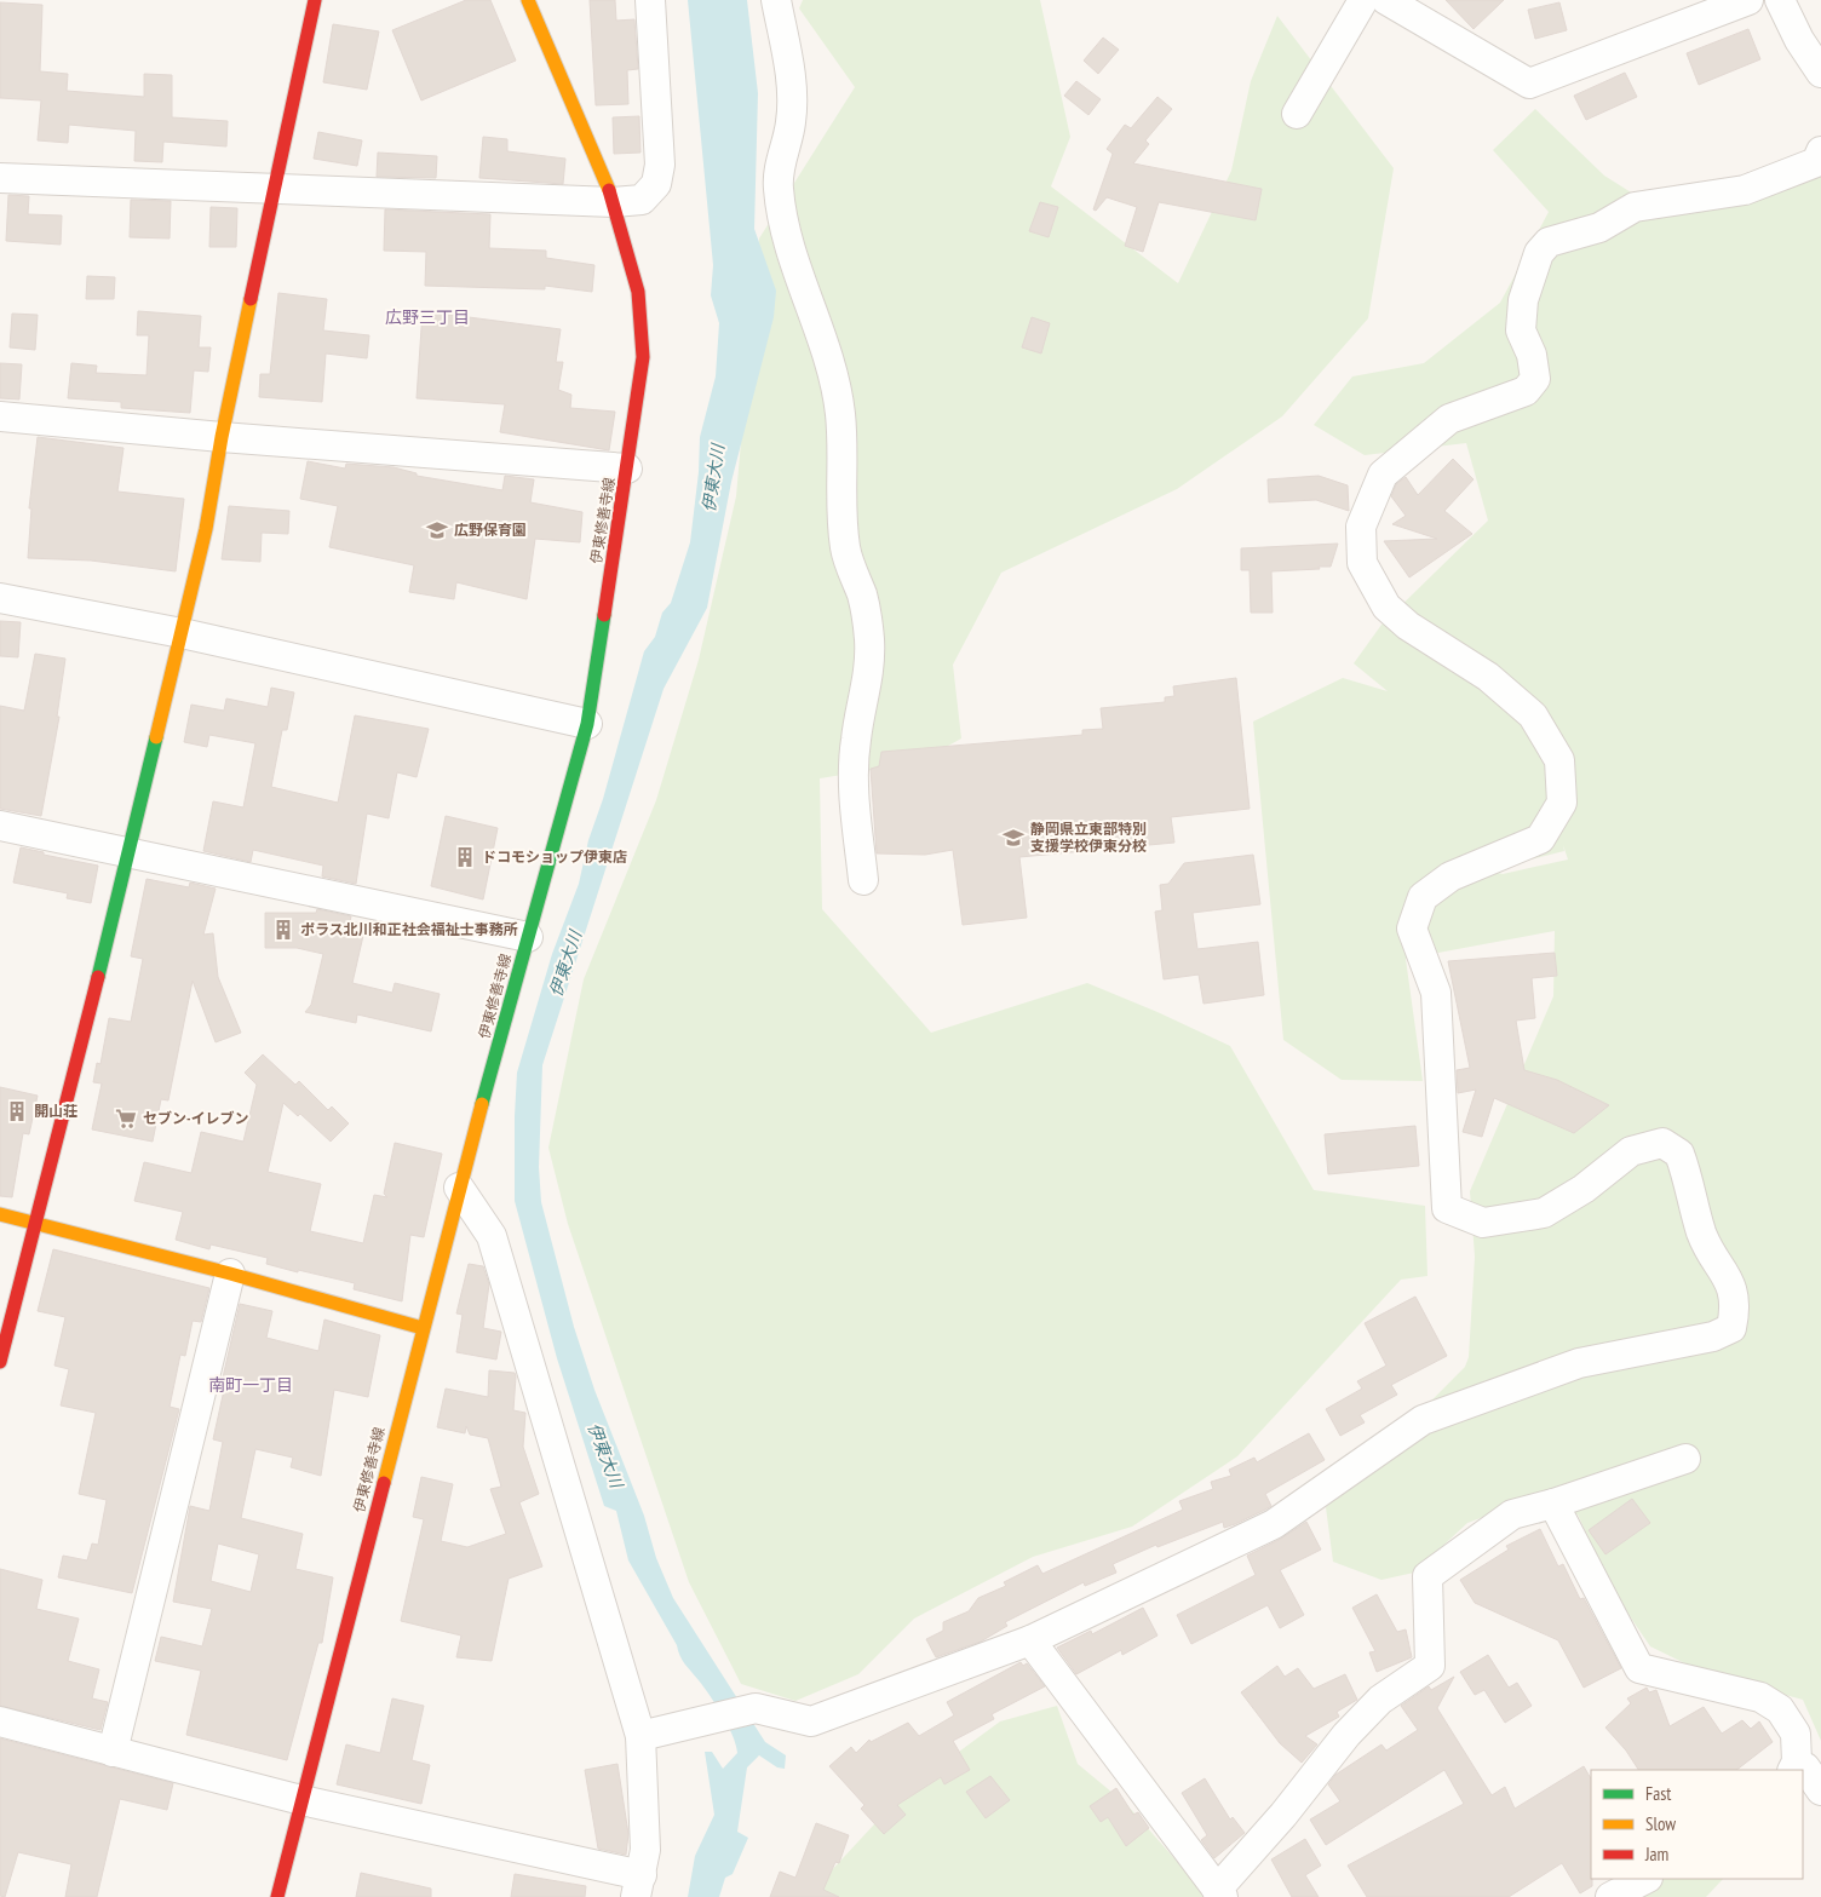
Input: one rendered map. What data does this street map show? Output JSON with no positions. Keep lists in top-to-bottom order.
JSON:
{
  "streets": {
    "main road": ["伊東修善寺線"]
  },
  "districts": ["広野三丁目", "南町一丁目"],
  "water": ["伊東大川"],
  "places": {
    "school or university": ["広野保育園", "静岡県立東部特別 支援学校伊東分校"],
    "building": ["ドコモショップ伊東店", "ポラス北川和正社会福祉士事務所", "開山荘"],
    "supermarket": ["セブン-イレブン"]
  },
  "legend": ["Fast", "Slow", "Jam"]
}
